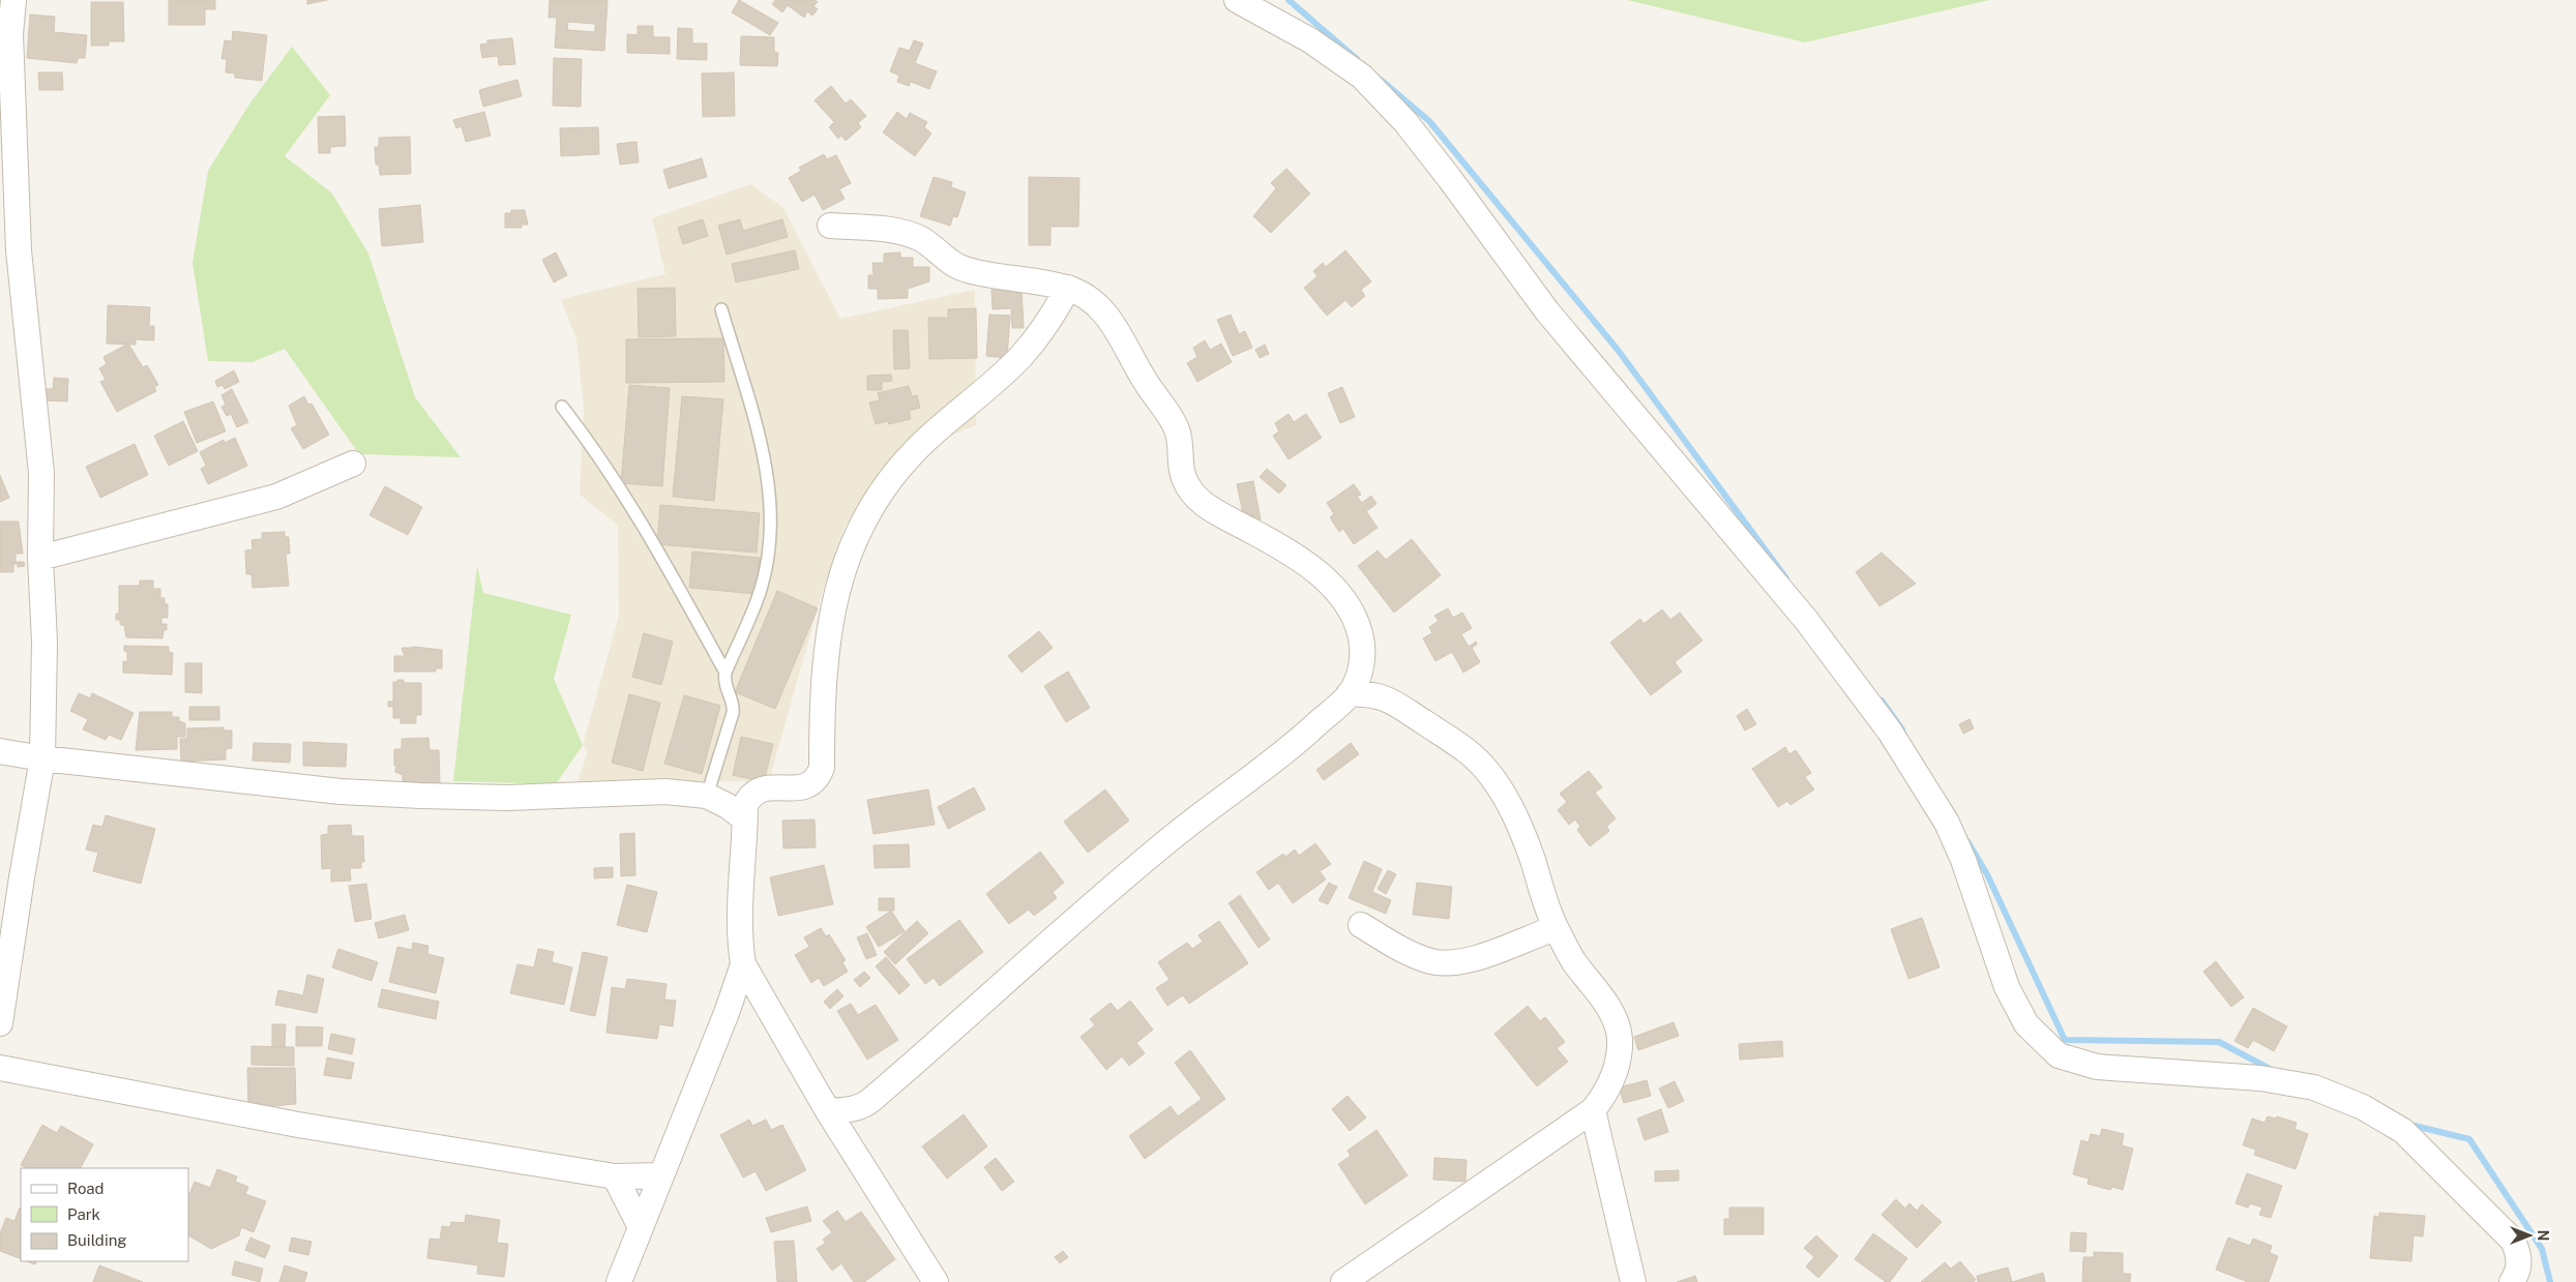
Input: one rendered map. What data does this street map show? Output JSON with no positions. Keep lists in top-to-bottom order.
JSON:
{
  "legend": ["Road", "Park", "Building"],
  "north": "right"
}
